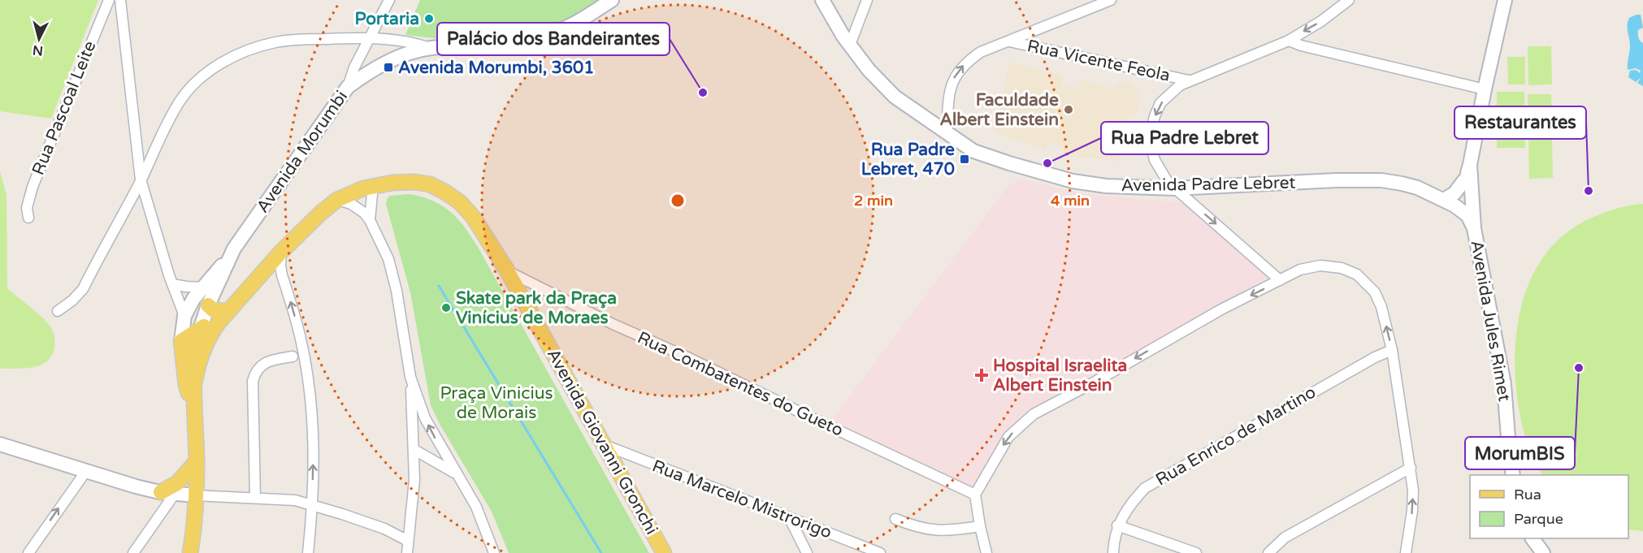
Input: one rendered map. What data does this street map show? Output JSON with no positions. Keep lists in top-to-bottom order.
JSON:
{
  "streets": {
    "main road": [
      "Avenida Morumbi",
      "Avenida Padre Lebret",
      "Avenida Jules Rimet",
      "Avenida Giovanni Gronchi"
    ],
    "street": [
      "Rua Vicente Feola",
      "Rua Pascoal Leite",
      "Rua Combatentes do Gueto",
      "Rua Enrico de Martino",
      "Rua Marcelo Mistrorigo"
    ]
  },
  "crossings": [
    ["Avenida Morumbi", "Avenida Giovanni Gronchi"],
    ["Avenida Padre Lebret", "Avenida Jules Rimet"],
    ["Rua Combatentes do Gueto", "Avenida Giovanni Gronchi"],
    ["Avenida Giovanni Gronchi", "Rua Marcelo Mistrorigo"]
  ],
  "parks": ["Praça Vinicius de Morais"],
  "places": {
    "other": [
      "Portaria",
      "Palácio dos Bandeirantes",
      "Faculdade Albert Einstein",
      "Rua Padre Lebret",
      "Restaurantes",
      "Skate park da Praça Vinícius de Moraes",
      "MorumBIS"
    ],
    "transit": ["Avenida Morumbi, 3601", "Rua Padre Lebret, 470"],
    "health": ["Hospital Israelita Albert Einstein"]
  },
  "legend": ["Rua", "Parque"],
  "north": "bottom",
  "rings": ["2 min", "4 min"]
}
